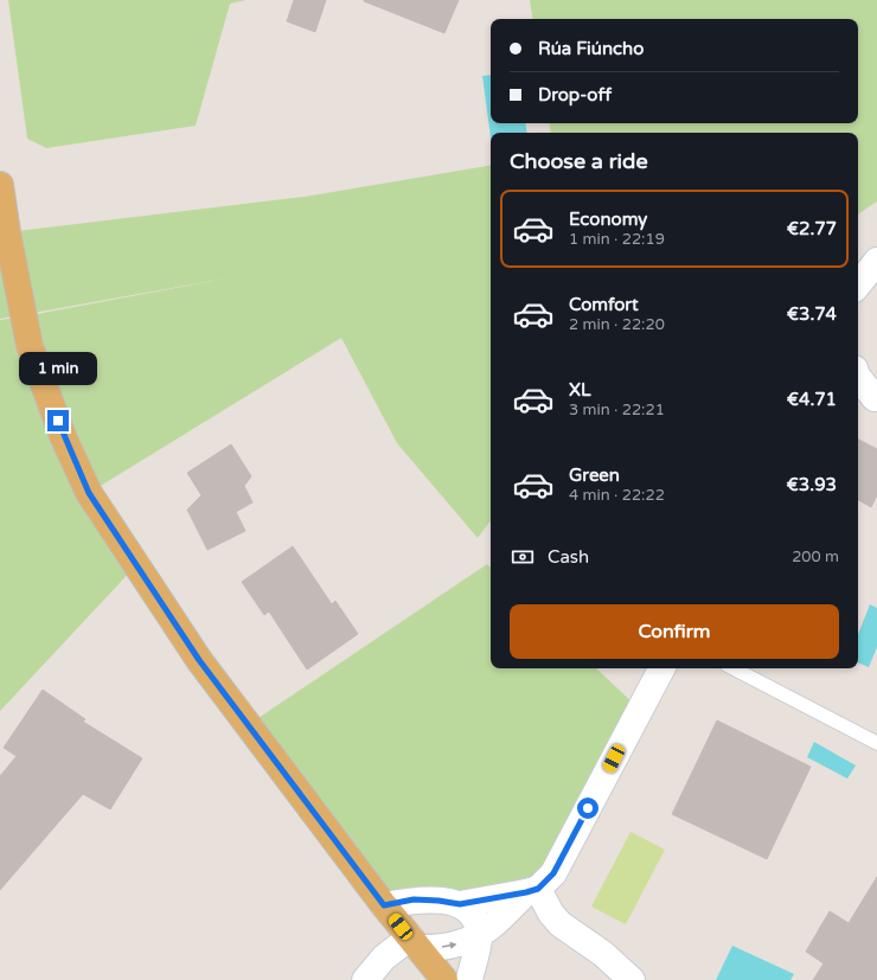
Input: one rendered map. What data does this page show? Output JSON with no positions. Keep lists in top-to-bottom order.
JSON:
{
  "page": {
    "banner": ["Rúa Fiúncho", "Drop-off"],
    "heading": "Choose a ride",
    "list": [
      {
        "name": "Economy",
        "note": "1 min · 22:19",
        "value": "€2.77"
      },
      {
        "name": "Comfort",
        "note": "2 min · 22:20",
        "value": "€3.74"
      },
      {
        "name": "XL",
        "note": "3 min · 22:21",
        "value": "€4.71"
      },
      {
        "name": "Green",
        "note": "4 min · 22:22",
        "value": "€3.93"
      }
    ],
    "bubble": "1 min",
    "pay": ["Cash", "200 m"],
    "buttons": "Confirm"
  }
}
